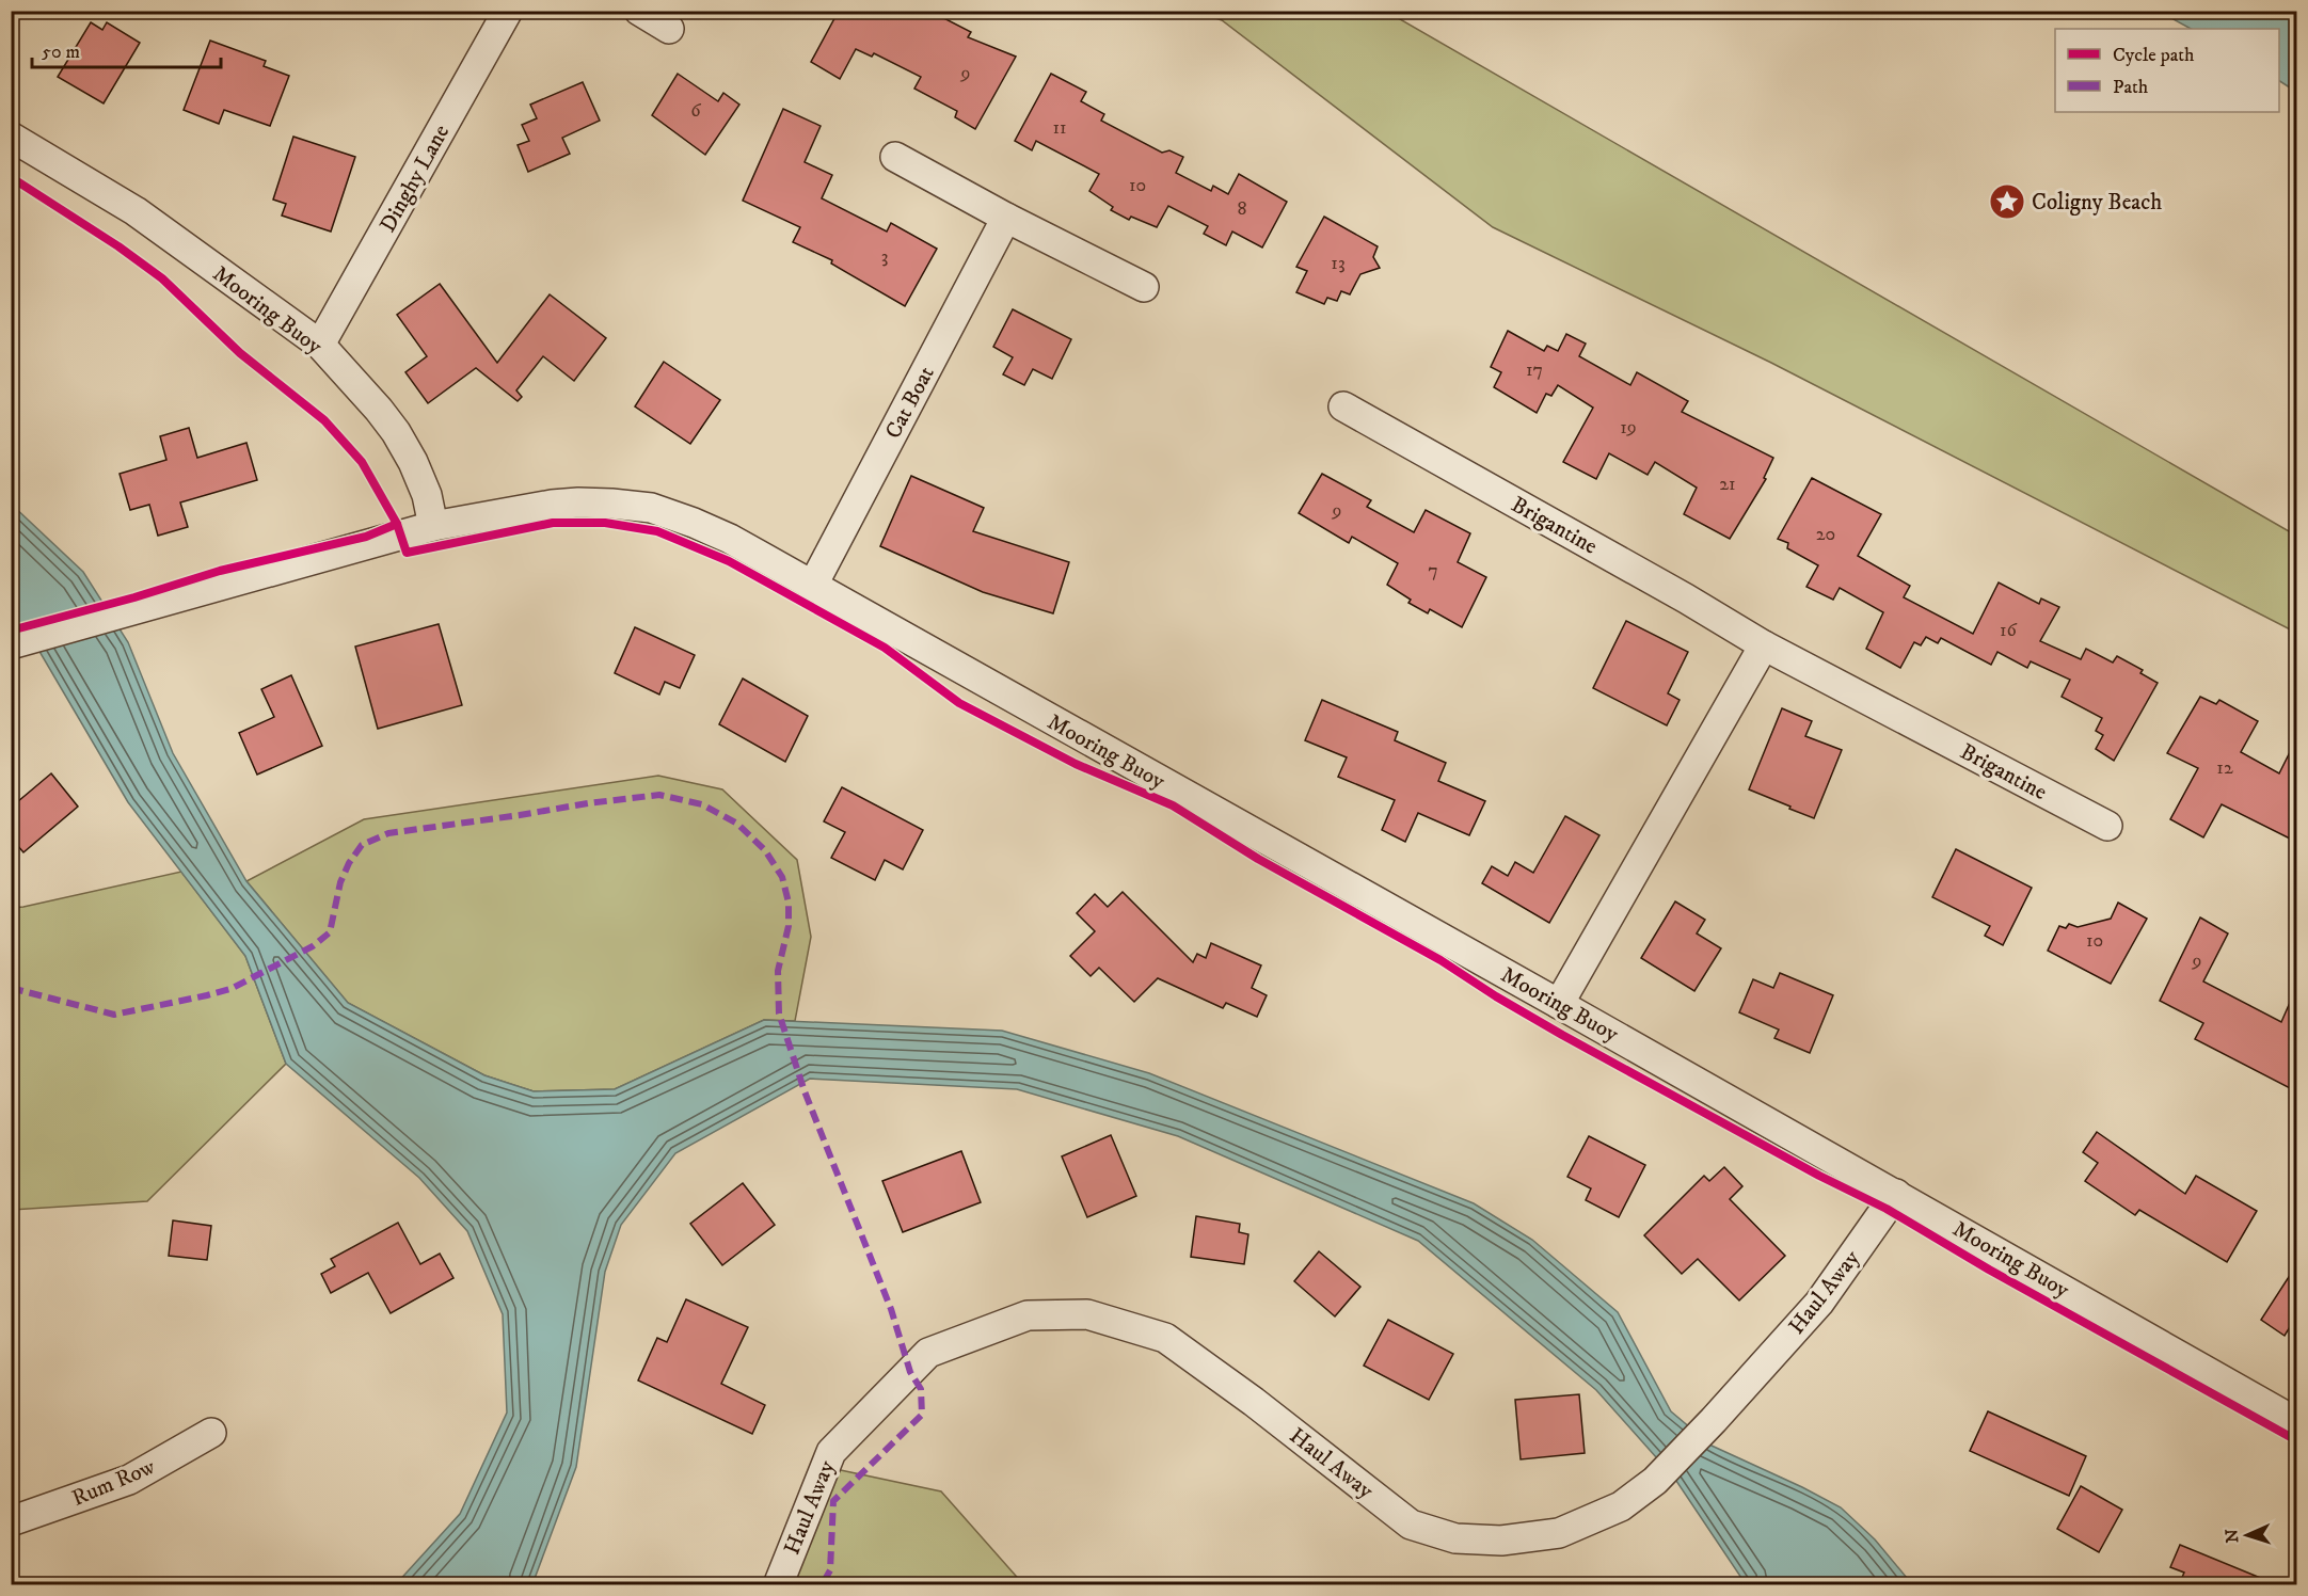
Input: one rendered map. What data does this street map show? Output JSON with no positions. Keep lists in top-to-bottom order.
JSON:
{
  "streets": {
    "street": [
      "Dinghy Lane",
      "Mooring Buoy",
      "Cat Boat",
      "Brigantine",
      "Haul Away",
      "Rum Row"
    ]
  },
  "crossings": [
    ["Dinghy Lane", "Mooring Buoy"],
    ["Mooring Buoy", "Cat Boat"],
    ["Mooring Buoy", "Haul Away"]
  ],
  "places": {
    "place": ["Coligny Beach"]
  },
  "house_numbers": [
    "9",
    "6",
    "11",
    "10",
    "8",
    "3",
    "13",
    "17",
    "19",
    "21",
    "9",
    "20",
    "7",
    "16",
    "12",
    "10",
    "9"
  ],
  "legend": ["Cycle path", "Path"],
  "scale_bar": "50 m",
  "north": "left"
}
